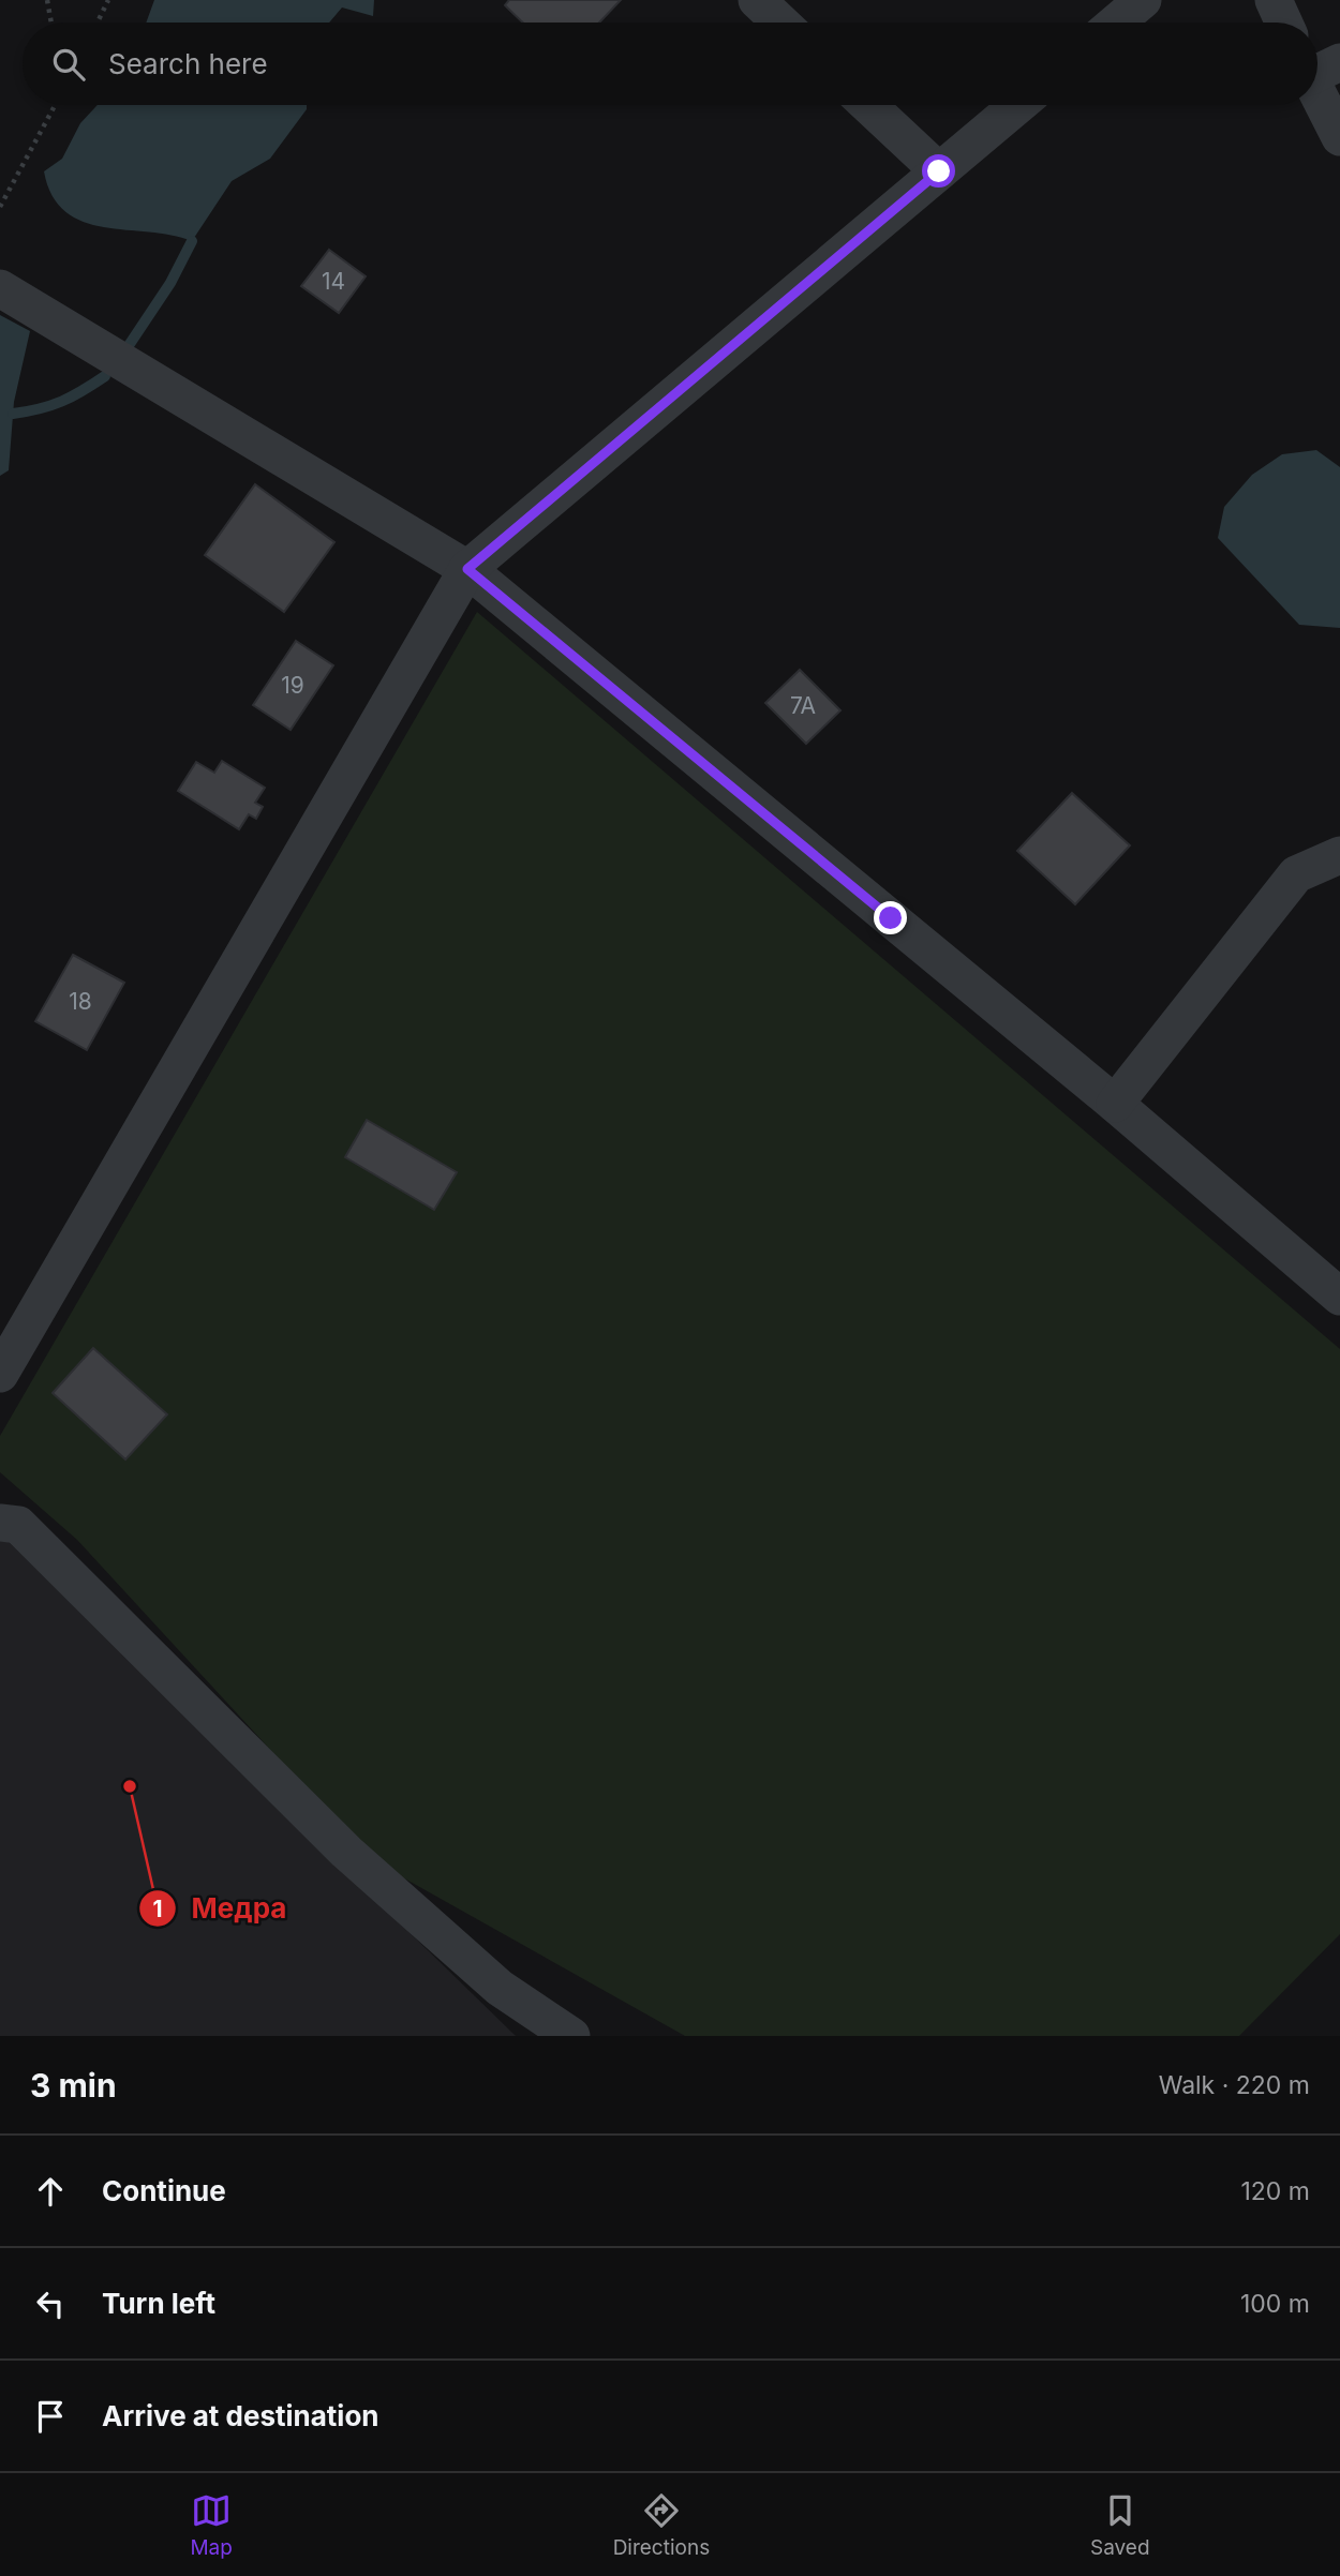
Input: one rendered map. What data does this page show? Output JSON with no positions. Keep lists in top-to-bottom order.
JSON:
{
  "places": ["Медра"],
  "house_numbers": [
    "14",
    "19",
    "7А",
    "18"
  ],
  "page": {
    "search": "Search here",
    "heading": ["3 min", "Walk · 220 m"],
    "list": [
      ["Continue", "120 m"],
      ["Turn left", "100 m"],
      "Arrive at destination"
    ],
    "nav": ["Map", "Directions", "Saved"]
  }
}
